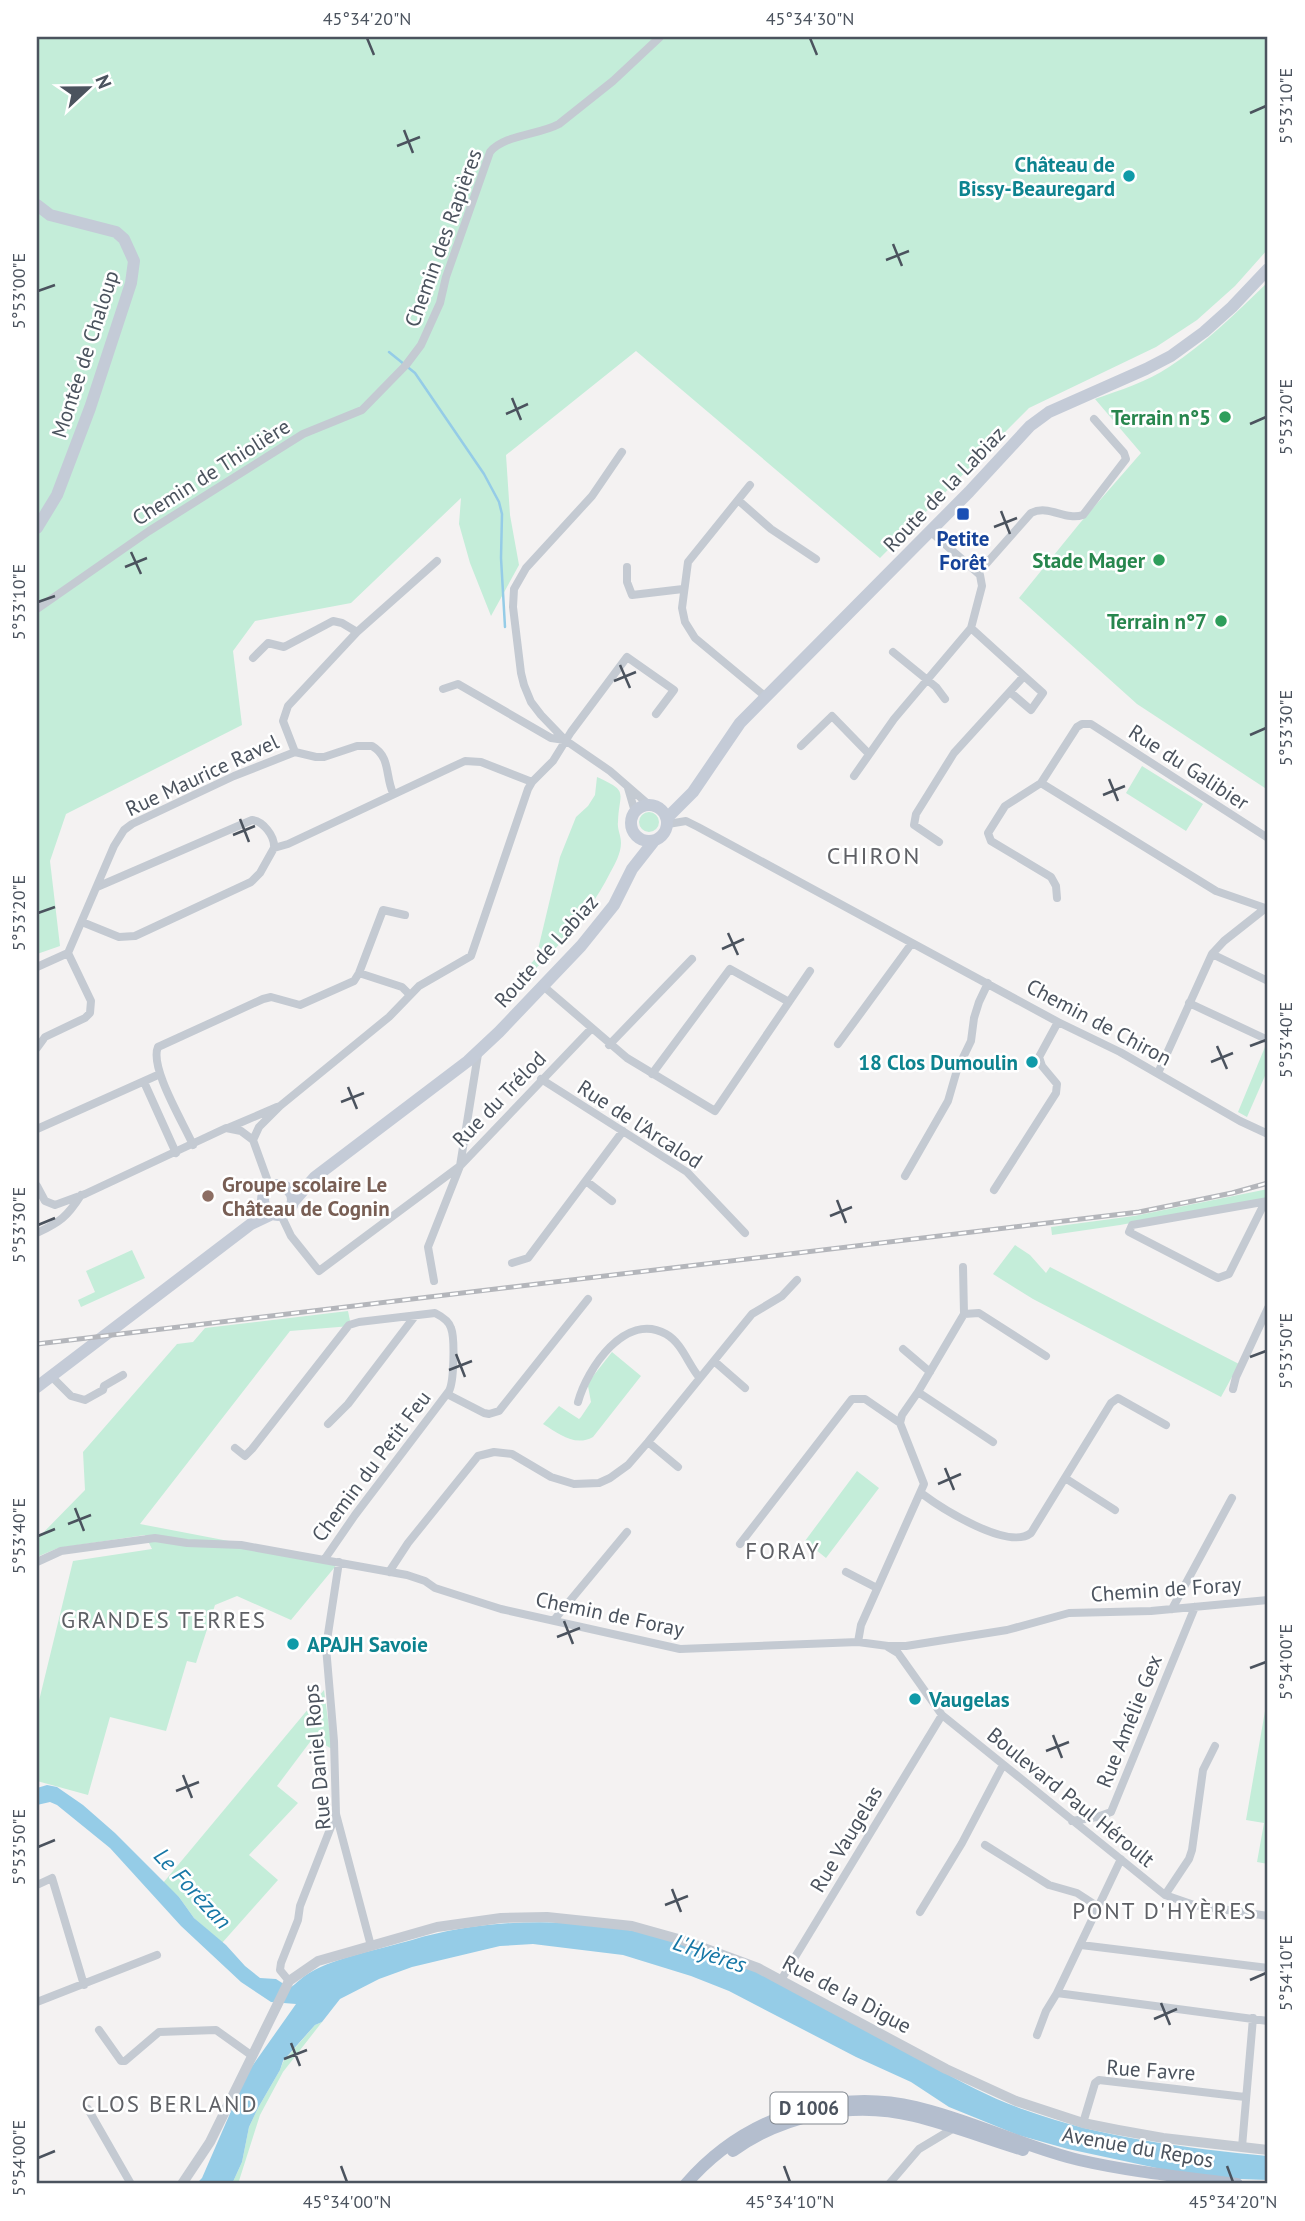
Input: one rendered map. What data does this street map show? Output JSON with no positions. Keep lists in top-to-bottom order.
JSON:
{
  "streets": {
    "main road": [
      "Montée de Chaloup",
      "Route de la Labiaz",
      "Route de Labiaz",
      "D 1006",
      "Avenue du Repos"
    ],
    "street": [
      "Chemin des Rapières",
      "Chemin de Thiolière",
      "Rue du Galibier",
      "Rue Maurice Ravel",
      "Chemin de Chiron",
      "Rue du Trélod",
      "Rue de l'Arcalod",
      "Chemin du Petit Feu",
      "Chemin de Foray",
      "Rue Amélie Gex",
      "Rue Daniel Rops",
      "Boulevard Paul Héroult",
      "Rue Vaugelas",
      "Rue de la Digue",
      "Rue Favre"
    ]
  },
  "crossings": [
    ["Chemin des Rapières", "Chemin de Thiolière"],
    ["Route de la Labiaz", "Route de Labiaz"],
    ["Rue du Trélod", "Rue de l'Arcalod"],
    ["Chemin du Petit Feu", "Chemin de Foray"],
    ["Chemin de Foray", "Rue Amélie Gex"],
    ["Chemin de Foray", "Rue Daniel Rops"],
    ["Chemin de Foray", "Boulevard Paul Héroult"],
    ["Rue Amélie Gex", "Boulevard Paul Héroult"],
    ["Rue Daniel Rops", "Rue de la Digue"],
    ["Boulevard Paul Héroult", "Rue Vaugelas"],
    ["Rue Vaugelas", "Rue de la Digue"],
    ["Rue de la Digue", "Rue Favre"],
    ["D 1006", "Avenue du Repos"]
  ],
  "districts": [
    "CHIRON",
    "FORAY",
    "GRANDES TERRES",
    "PONT D'HYÈRES",
    "CLOS BERLAND"
  ],
  "water": ["Le Forézan", "L'Hyères"],
  "places": {
    "other": [
      "Château de Bissy-Beauregard",
      "Terrain n°5",
      "Stade Mager",
      "Terrain n°7",
      "18 Clos Dumoulin",
      "Groupe scolaire Le Château de Cognin",
      "APAJH Savoie",
      "Vaugelas"
    ],
    "transit": ["Petite Forêt"]
  },
  "north": "right",
  "coordinates": [
    "45°34'20\"N",
    "45°34'30\"N",
    "5°53'10\"E",
    "5°53'00\"E",
    "5°53'20\"E",
    "5°53'30\"E",
    "5°53'40\"E",
    "5°53'50\"E",
    "5°54'00\"E",
    "5°54'10\"E",
    "45°34'00\"N",
    "45°34'10\"N"
  ]
}
